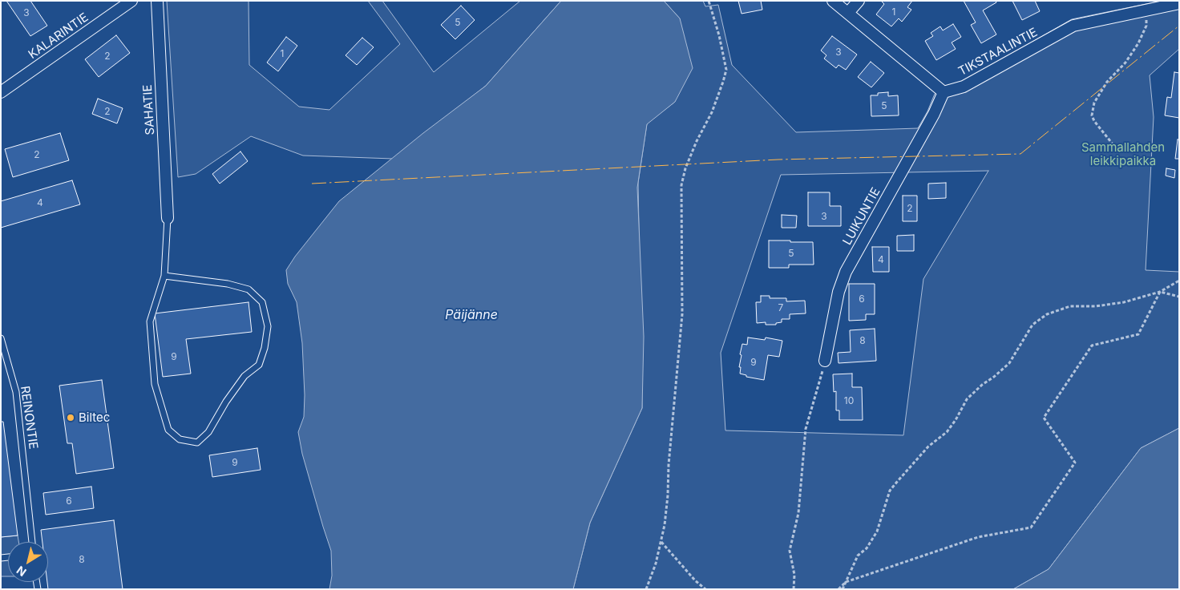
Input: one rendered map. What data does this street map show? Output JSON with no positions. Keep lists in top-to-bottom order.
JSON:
{
  "streets": {
    "street": [
      "KALARINTIE",
      "TIKSTAALINTIE",
      "SAHATIE",
      "LUIKUNTIE"
    ],
    "lane": ["REINONTIE"]
  },
  "crossings": [
    ["TIKSTAALINTIE", "LUIKUNTIE"]
  ],
  "water": ["Päijänne"],
  "parks": ["Sammallahden leikkipaikka"],
  "places": ["Biltec"],
  "house_numbers": [
    "1",
    "3",
    "5",
    "3",
    "1",
    "2",
    "5",
    "2",
    "2",
    "4",
    "2",
    "3",
    "5",
    "4",
    "6",
    "7",
    "8",
    "9",
    "9",
    "10",
    "9",
    "6",
    "8"
  ],
  "north": "bottom left"
}
